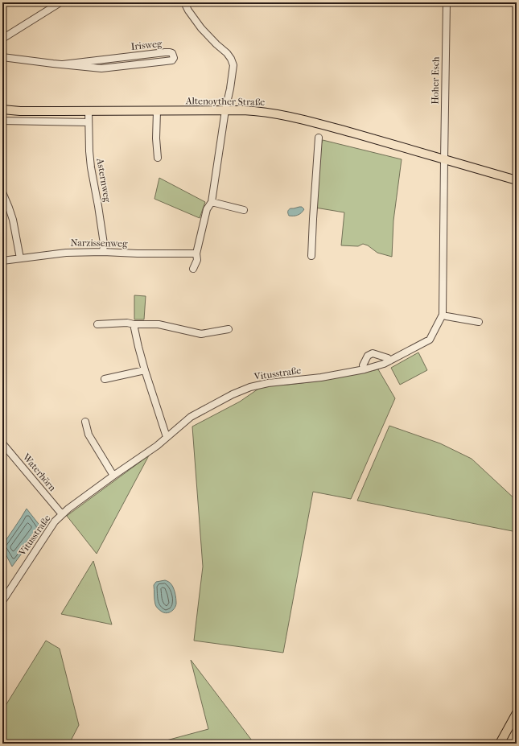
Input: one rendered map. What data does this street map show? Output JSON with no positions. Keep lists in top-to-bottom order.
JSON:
{
  "streets": {
    "main road": ["Altenoyther Straße"],
    "street": [
      "Irisweg",
      "Hoher Esch",
      "Asternweg",
      "Narzissenweg",
      "Vitusstraße",
      "Waterhörn"
    ]
  },
  "crossings": [
    ["Hoher Esch", "Altenoyther Straße"],
    ["Hoher Esch", "Vitusstraße"],
    ["Altenoyther Straße", "Asternweg"],
    ["Altenoyther Straße", "Vitusstraße"],
    ["Asternweg", "Narzissenweg"],
    ["Vitusstraße", "Waterhörn"]
  ]
}
